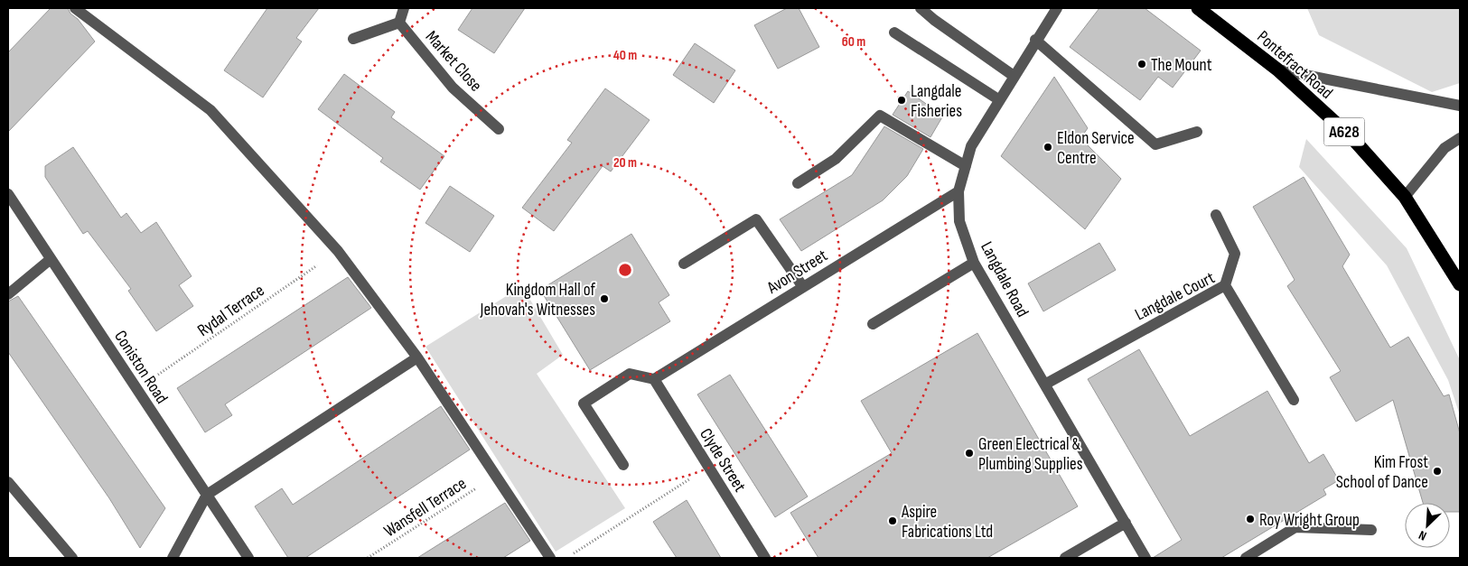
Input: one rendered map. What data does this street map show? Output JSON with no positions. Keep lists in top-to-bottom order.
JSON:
{
  "streets": {
    "highway": ["Pontefract Road", "A628"],
    "street": [
      "Market Close",
      "Avon Street",
      "Langdale Road",
      "Langdale Court",
      "Coniston Road",
      "Clyde Street"
    ],
    "path": ["Rydal Terrace", "Wansfell Terrace"]
  },
  "crossings": [
    ["Avon Street", "Langdale Road"],
    ["Avon Street", "Clyde Street"],
    ["Langdale Road", "Langdale Court"],
    ["Rydal Terrace", "Coniston Road"]
  ],
  "places": [
    "The Mount",
    "Langdale Fisheries",
    "Eldon Service Centre",
    "Kingdom Hall of Jehovah's Witnesses",
    "Green Electrical & Plumbing Supplies",
    "Kim Frost School of Dance",
    "Roy Wright Group",
    "Aspire Fabrications Ltd"
  ],
  "north": "bottom left",
  "rings": ["60 m", "40 m", "20 m"]
}
